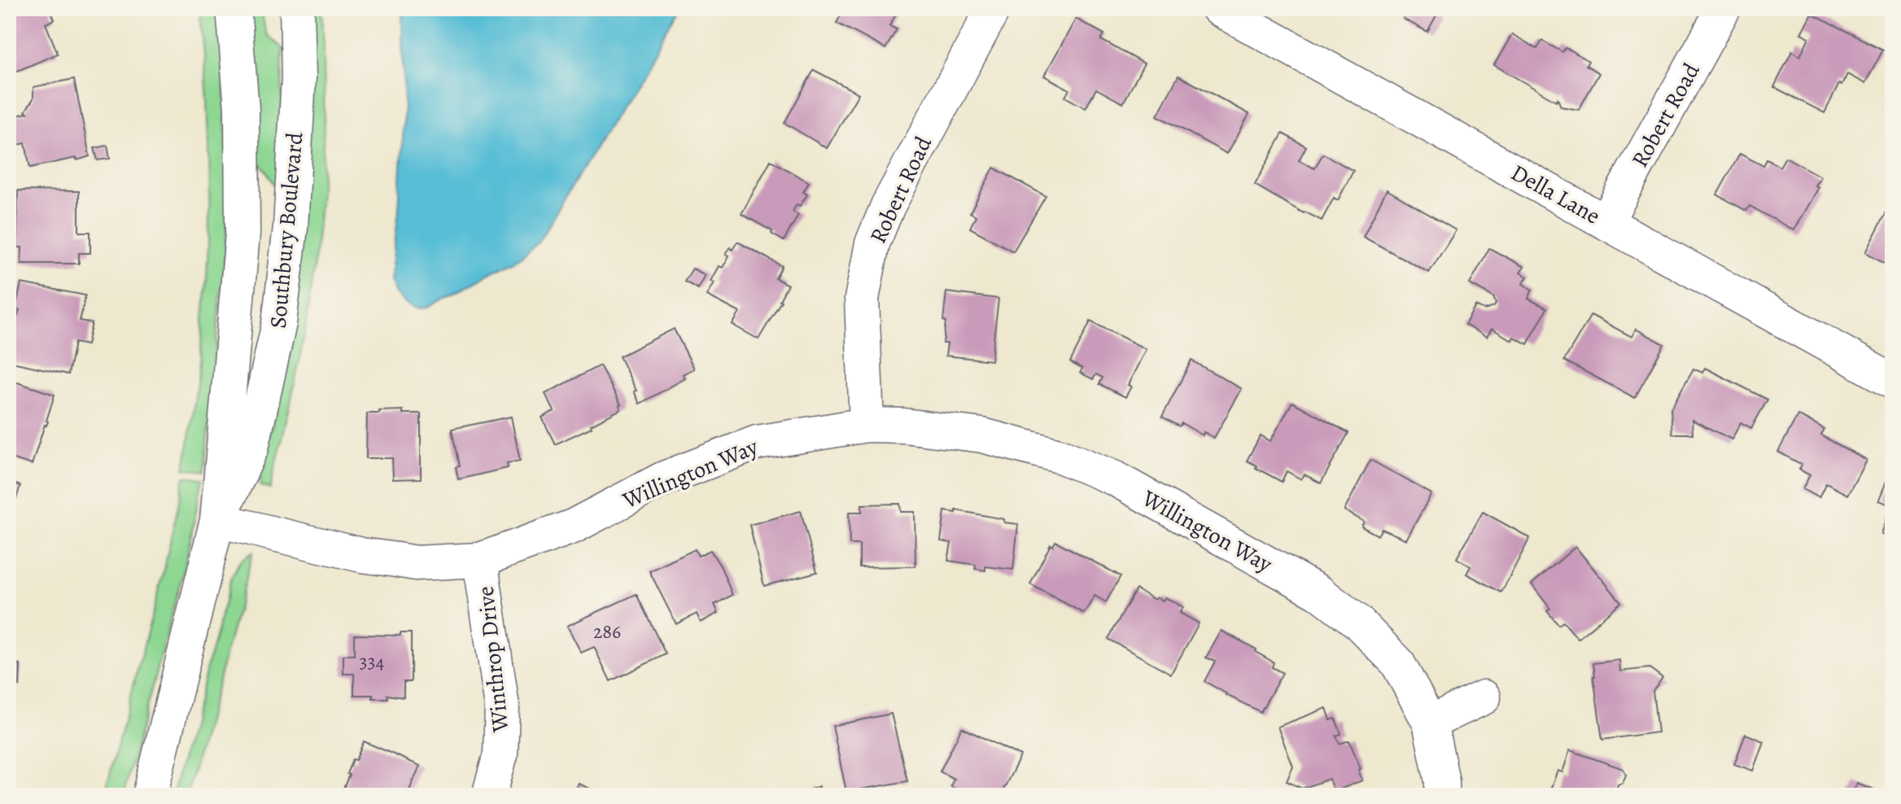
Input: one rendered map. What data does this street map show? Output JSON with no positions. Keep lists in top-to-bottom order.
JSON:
{
  "streets": {
    "street": [
      "Robert Road",
      "Della Lane",
      "Southbury Boulevard",
      "Willington Way",
      "Winthrop Drive"
    ]
  },
  "crossings": [
    ["Robert Road", "Della Lane"],
    ["Robert Road", "Willington Way"],
    ["Southbury Boulevard", "Willington Way"],
    ["Willington Way", "Winthrop Drive"]
  ],
  "house_numbers": ["286", "334"]
}
